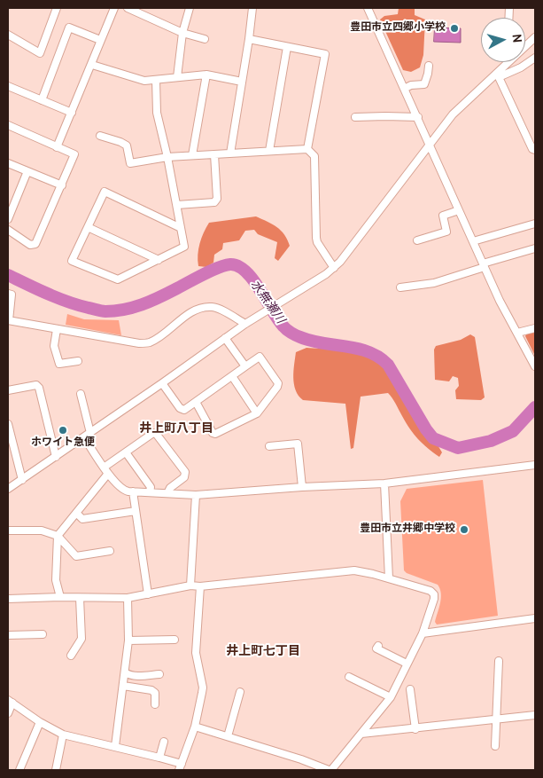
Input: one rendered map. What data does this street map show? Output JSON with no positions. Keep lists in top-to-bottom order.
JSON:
{
  "districts": ["井上町八丁目", "井上町七丁目"],
  "water": ["水無瀬川"],
  "places": ["豊田市立四郷小学校", "ホワイト急便", "豊田市立井郷中学校"],
  "north": "right"
}
